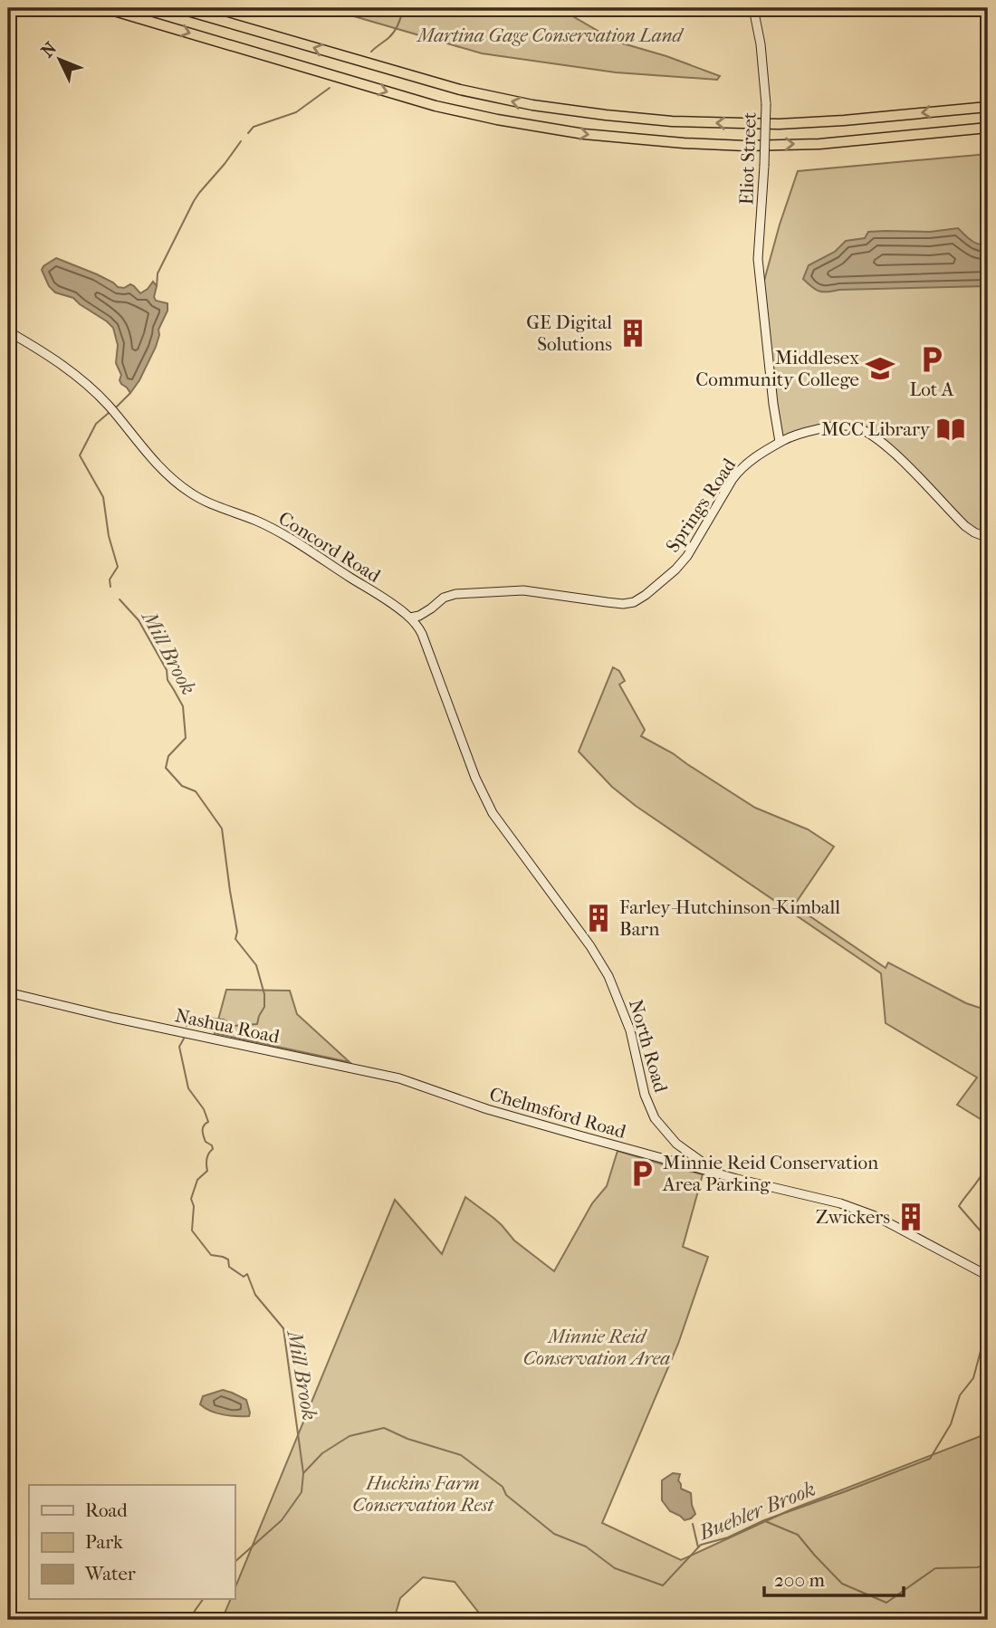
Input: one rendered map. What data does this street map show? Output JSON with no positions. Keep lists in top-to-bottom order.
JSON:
{
  "streets": {
    "main road": [
      "Eliot Street",
      "Springs Road",
      "Concord Road",
      "Nashua Road",
      "North Road",
      "Chelmsford Road"
    ]
  },
  "crossings": [
    ["Eliot Street", "Springs Road"],
    ["Springs Road", "Concord Road"],
    ["Concord Road", "North Road"],
    ["Nashua Road", "Chelmsford Road"]
  ],
  "water": ["Mill Brook", "Buehler Brook"],
  "parks": ["Martina Gage Conservation Land", "Minnie Reid Conservation Area", "Huckins Farm Conservation Rest"],
  "places": {
    "building": ["GE Digital Solutions", "Farley-Hutchinson-Kimball Barn", "Zwickers"],
    "parking": ["Lot A", "Minnie Reid Conservation Area Parking"],
    "school or university": ["Middlesex Community College"],
    "library": ["MCC Library"]
  },
  "legend": ["Road", "Park", "Water"],
  "scale_bar": "200 m",
  "north": "top left"
}
